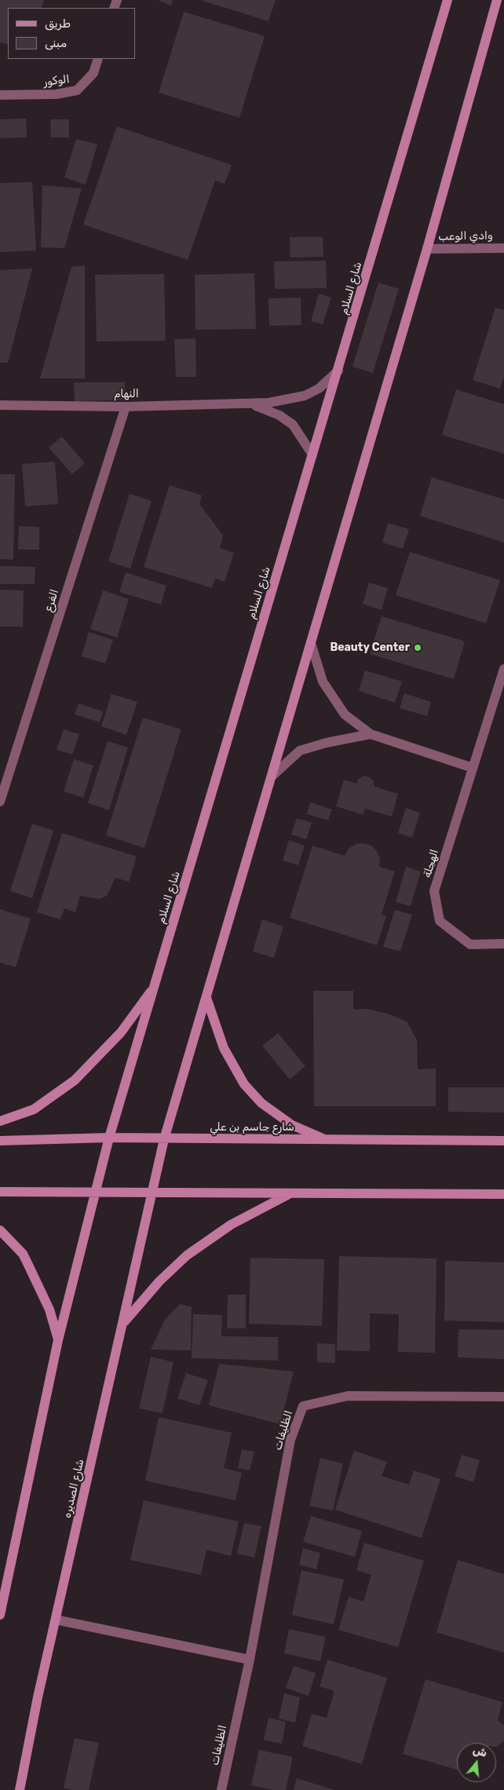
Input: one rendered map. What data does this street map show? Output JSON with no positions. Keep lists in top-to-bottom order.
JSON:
{
  "streets": {
    "main road": ["شارع السلام", "شارع جاسم بن علي", "شارع الصديره"],
    "street": [
      "الوكور",
      "وادي الوعب",
      "النهام",
      "الفرع",
      "الهجلة",
      "الظليفات"
    ]
  },
  "crossings": [
    ["شارع السلام", "النهام"],
    ["شارع السلام", "شارع جاسم بن علي"],
    ["النهام", "الفرع"]
  ],
  "places": ["Beauty Center"],
  "legend": ["طريق", "مبنى"],
  "north": "top"
}
